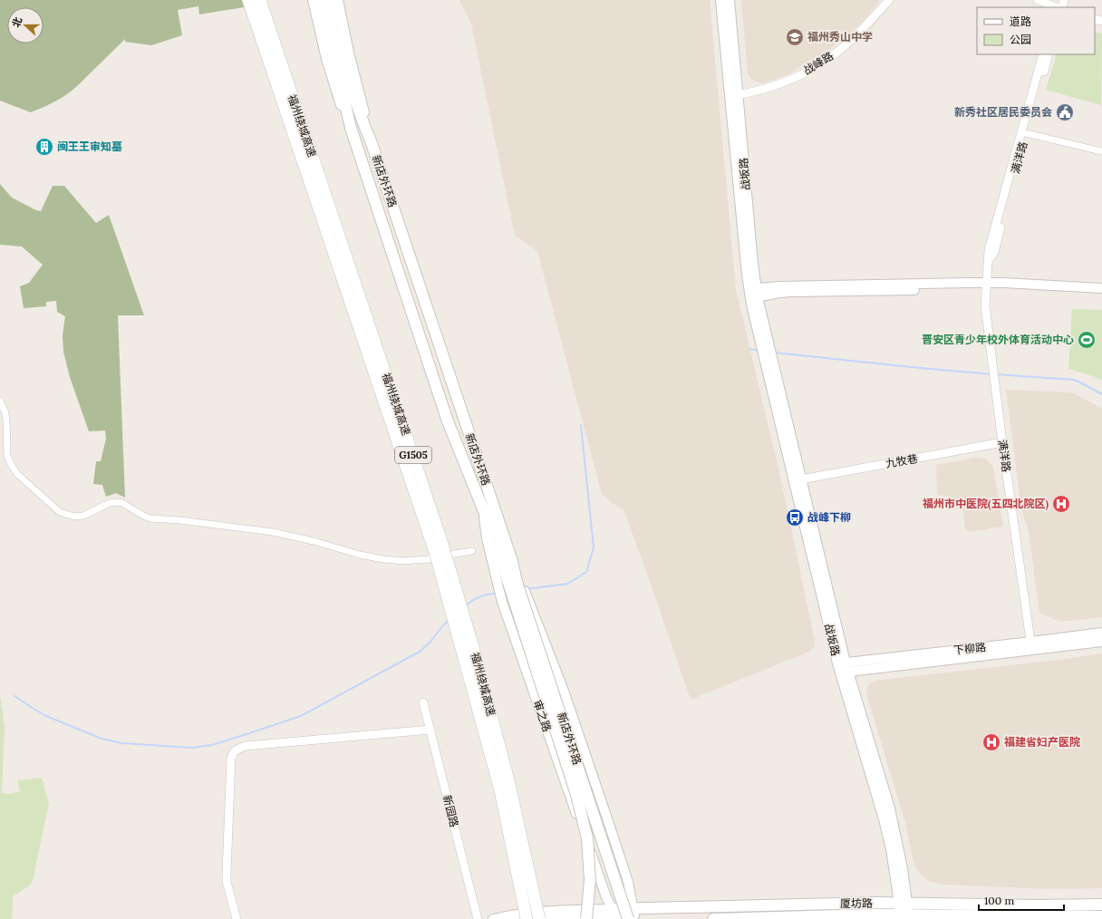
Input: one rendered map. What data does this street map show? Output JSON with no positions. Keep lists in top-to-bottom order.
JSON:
{
  "streets": {
    "highway": ["福州绕城高速", "G1505"],
    "main road": [
      "战坂路",
      "新店外环路",
      "下柳路",
      "审之路",
      "厦坊路"
    ],
    "street": [
      "战峰路",
      "满洋路",
      "九牧巷",
      "新园路"
    ]
  },
  "crossings": [
    ["战峰路", "战坂路"],
    ["满洋路", "九牧巷"],
    ["满洋路", "下柳路"],
    ["战坂路", "九牧巷"],
    ["战坂路", "下柳路"],
    ["战坂路", "厦坊路"],
    ["新店外环路", "审之路"],
    ["新店外环路", "厦坊路"],
    ["审之路", "厦坊路"]
  ],
  "places": {
    "school or university": ["福州秀山中学"],
    "public building": ["新秀社区居民委员会"],
    "building": ["闽王王审知墓"],
    "sports": ["晋安区青少年校外体育活动中心"],
    "hospital": ["福州市中医院(五四北院区)", "福建省妇产医院"],
    "bus stop": ["战峰下柳"]
  },
  "legend": ["道路", "公园"],
  "scale_bar": "100 m",
  "north": "left"
}
